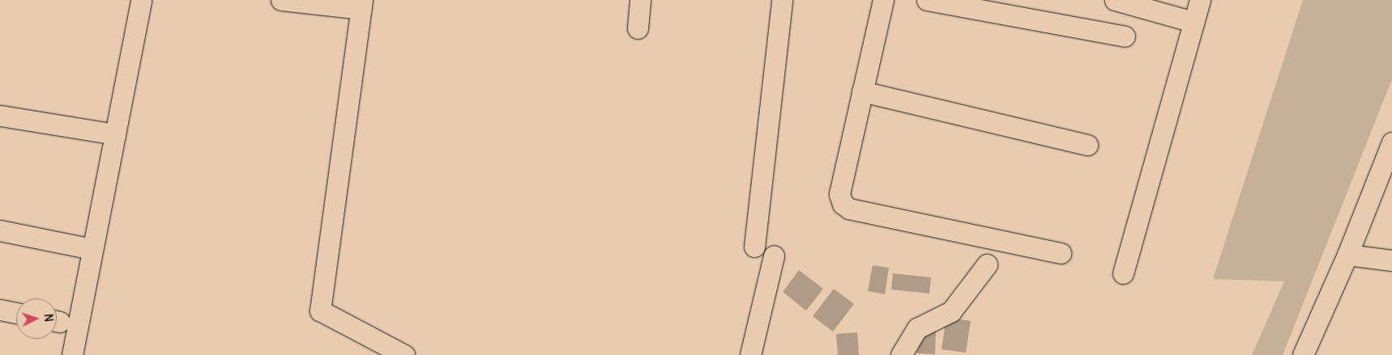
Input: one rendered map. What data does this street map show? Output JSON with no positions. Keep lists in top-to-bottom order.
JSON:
{
  "north": "right"
}
